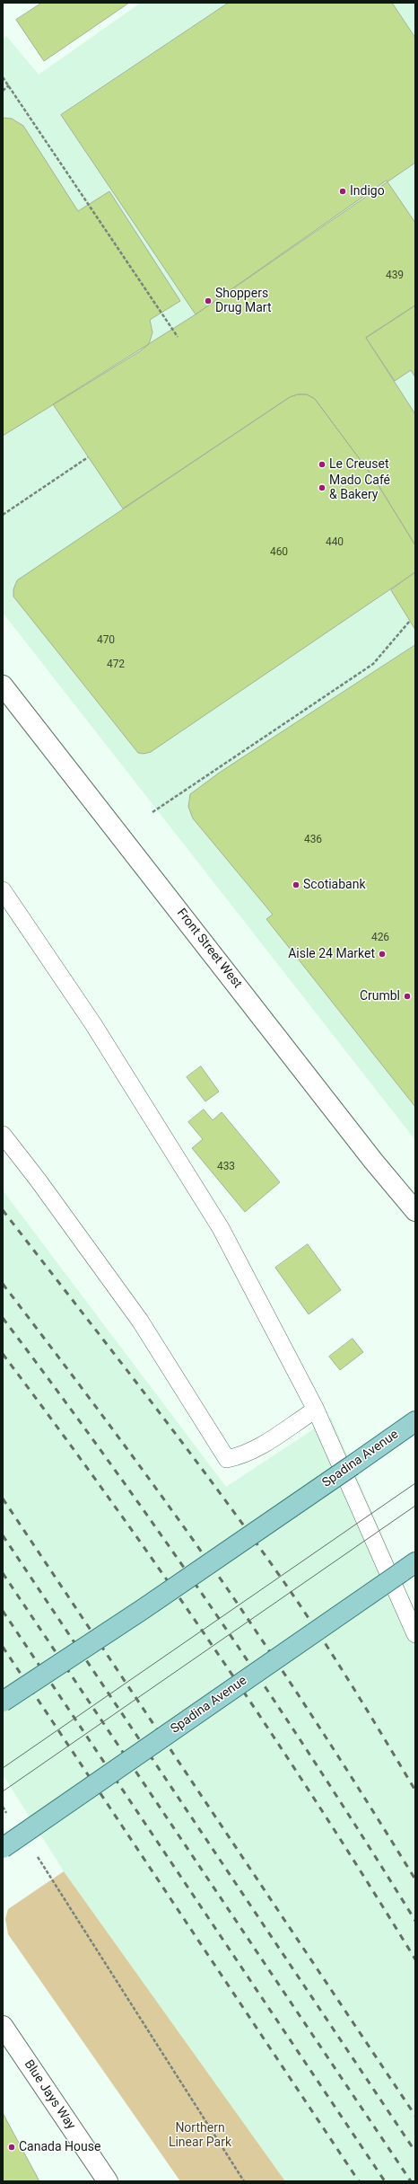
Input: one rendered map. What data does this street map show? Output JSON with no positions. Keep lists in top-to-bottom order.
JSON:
{
  "streets": {
    "main road": ["Front Street West", "Spadina Avenue", "Blue Jays Way"]
  },
  "parks": ["Northern Linear Park"],
  "places": [
    "Indigo",
    "Shoppers Drug Mart",
    "Le Creuset",
    "Mado Café & Bakery",
    "Scotiabank",
    "Aisle 24 Market",
    "Crumbl",
    "Canada House"
  ],
  "house_numbers": [
    "439",
    "440",
    "460",
    "470",
    "472",
    "436",
    "426",
    "433"
  ]
}
